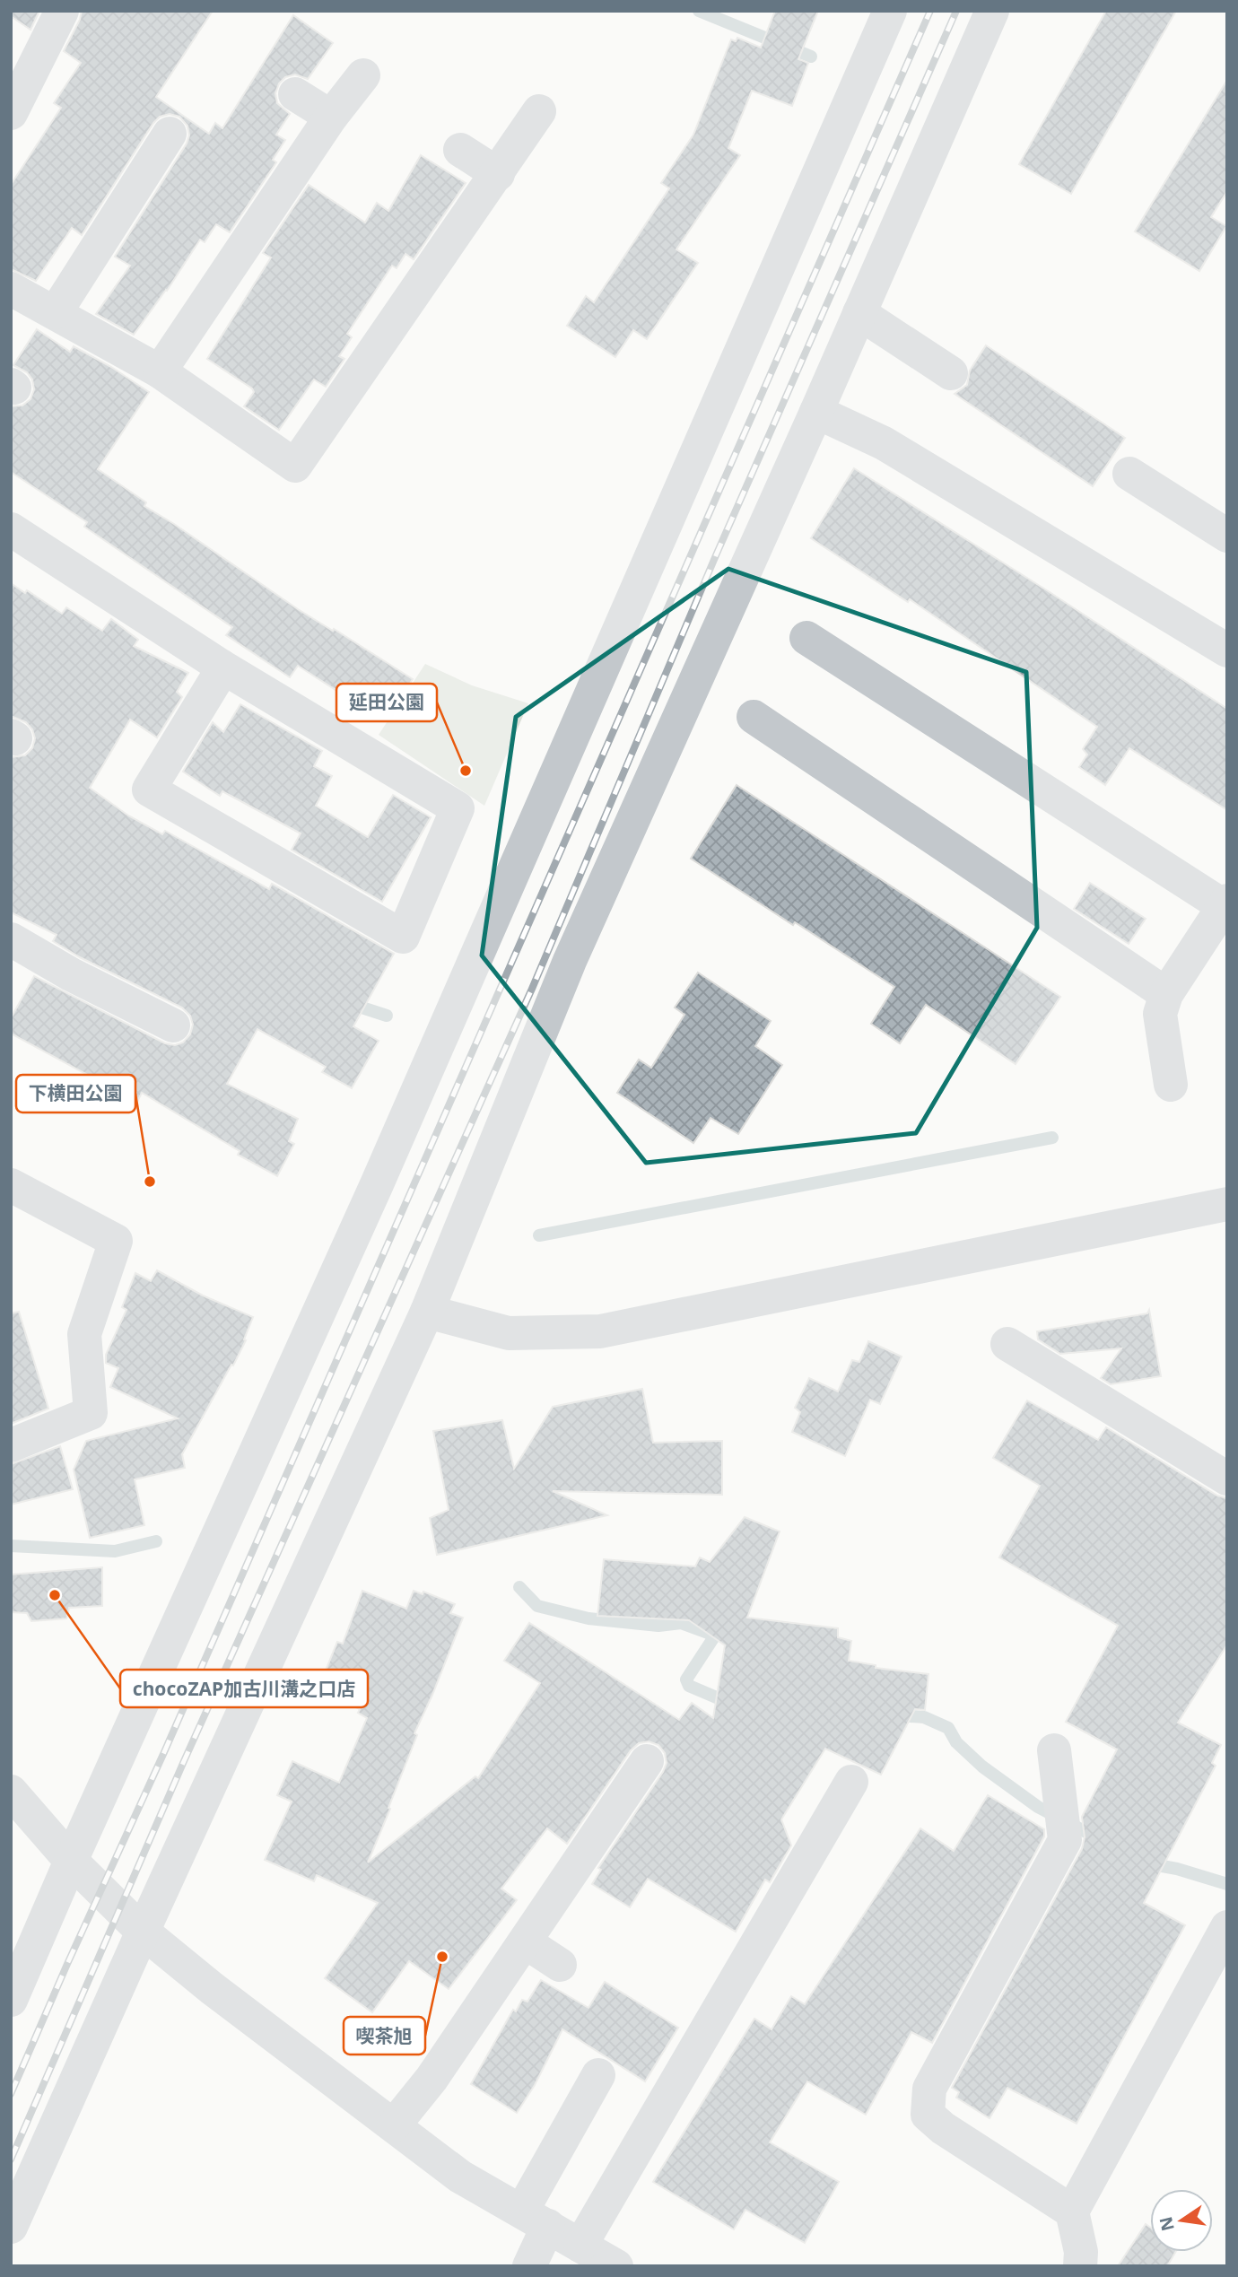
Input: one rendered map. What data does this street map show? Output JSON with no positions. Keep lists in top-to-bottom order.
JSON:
{
  "places": [
    "延田公園",
    "下横田公園",
    "chocoZAP加古川溝之口店",
    "喫茶旭"
  ],
  "north": "left"
}
